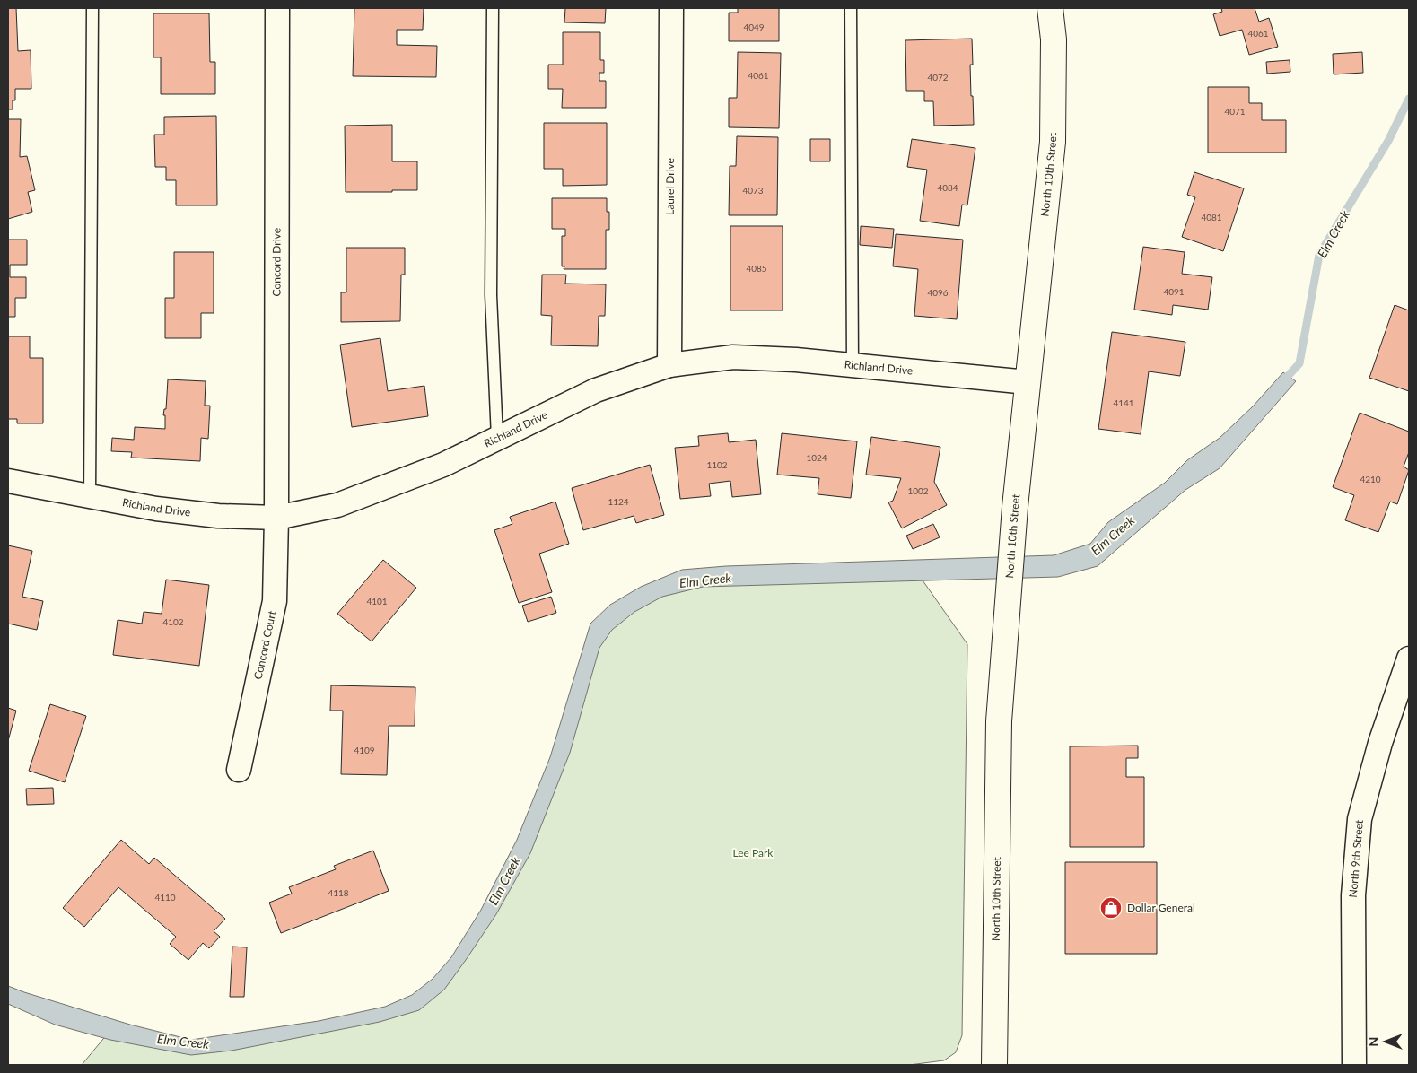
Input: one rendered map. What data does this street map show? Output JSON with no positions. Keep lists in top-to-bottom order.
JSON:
{
  "streets": {
    "main road": ["North 10th Street"],
    "street": [
      "Laurel Drive",
      "Concord Drive",
      "Richland Drive",
      "Concord Court",
      "North 9th Street"
    ]
  },
  "crossings": [
    ["North 10th Street", "Richland Drive"],
    ["Laurel Drive", "Richland Drive"],
    ["Concord Drive", "Richland Drive"],
    ["Concord Drive", "Concord Court"],
    ["Richland Drive", "Concord Court"]
  ],
  "water": ["Elm Creek"],
  "parks": ["Lee Park"],
  "places": {
    "shop": ["Dollar General"]
  },
  "house_numbers": [
    "4049",
    "4061",
    "4061",
    "4072",
    "4071",
    "4084",
    "4073",
    "4081",
    "4085",
    "4091",
    "4096",
    "4141",
    "1024",
    "1102",
    "4210",
    "1002",
    "1124",
    "4101",
    "4102",
    "4109",
    "4118",
    "4110"
  ],
  "north": "left"
}
